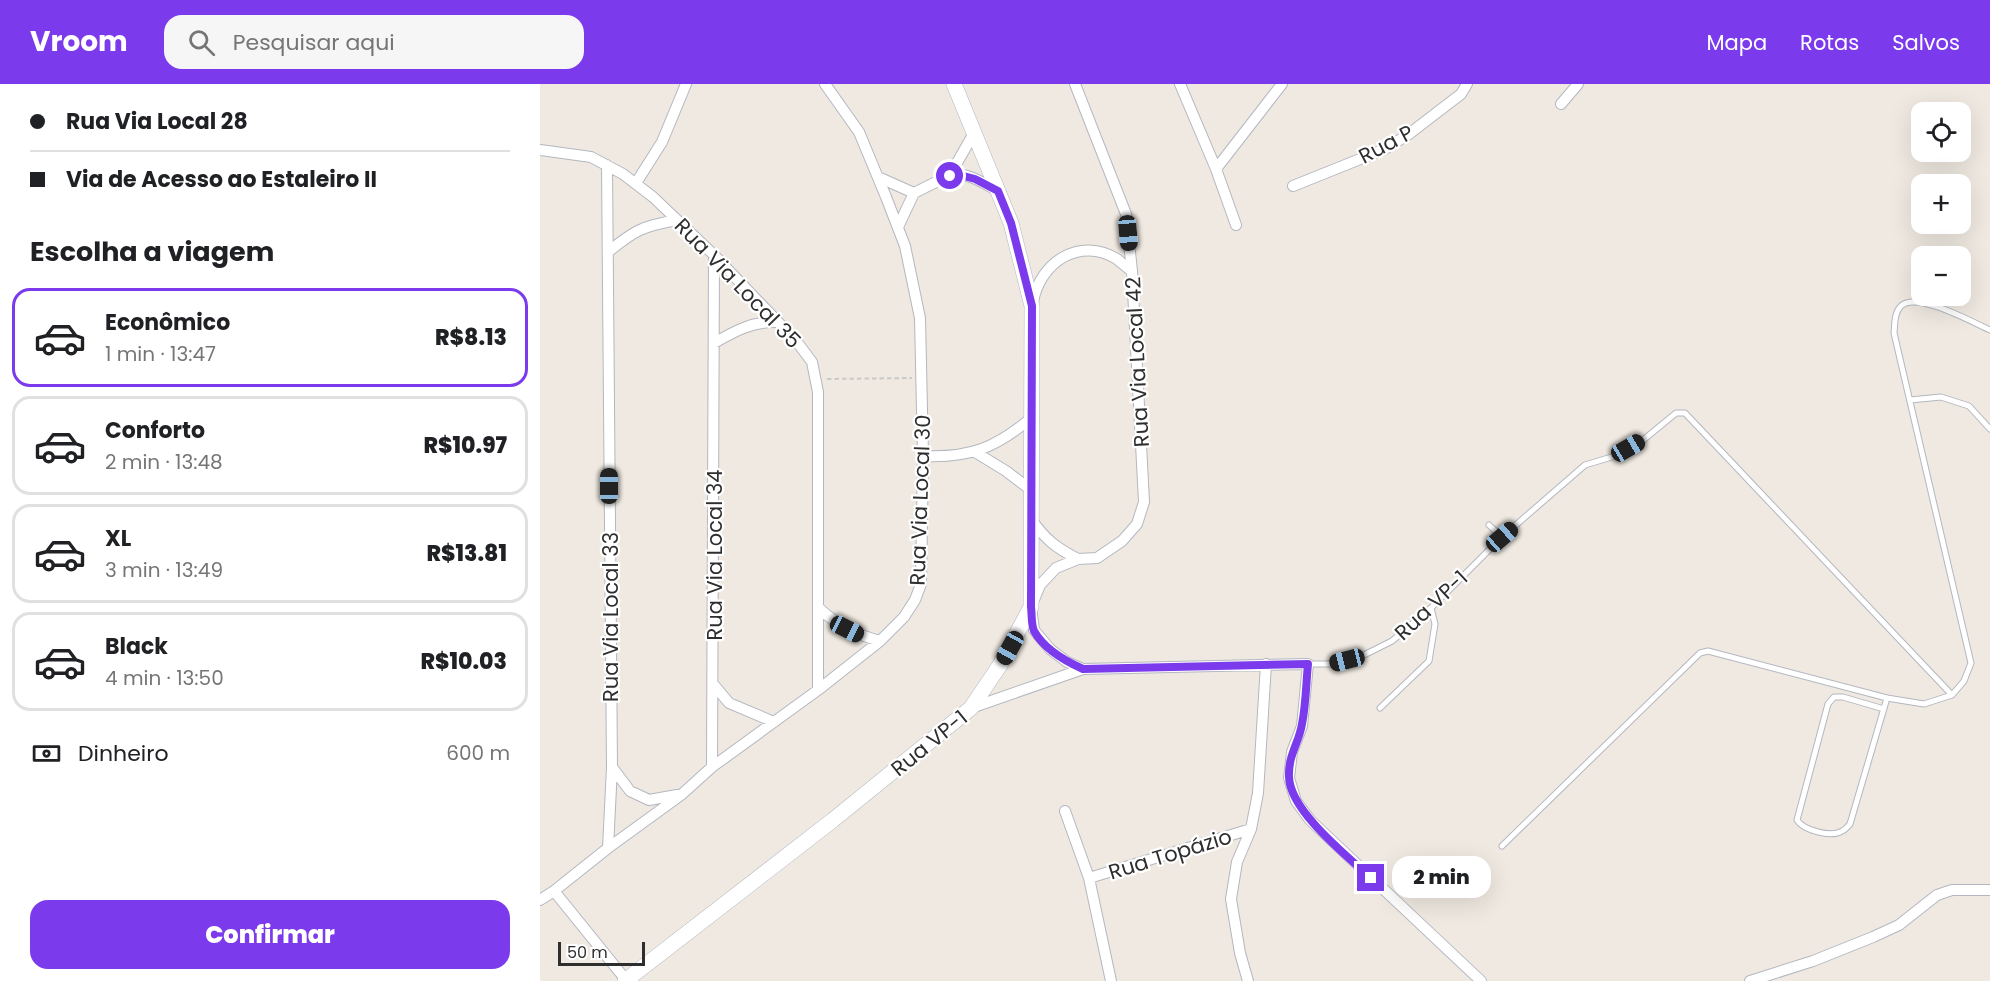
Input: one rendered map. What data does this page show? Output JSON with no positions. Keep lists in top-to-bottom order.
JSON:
{
  "streets": {
    "street": [
      "Rua P",
      "Rua Via Local 35",
      "Rua Via Local 42",
      "Rua Via Local 30",
      "Rua Via Local 34",
      "Rua VP-1",
      "Rua Via Local 33",
      "Rua Topázio"
    ]
  },
  "crossings": [
    ["Rua Via Local 35", "Rua Via Local 30"],
    ["Rua Via Local 35", "Rua Via Local 34"],
    ["Rua Via Local 35", "Rua Via Local 33"],
    ["Rua Via Local 30", "Rua Via Local 34"],
    ["Rua Via Local 30", "Rua Via Local 33"]
  ],
  "scale_bar": "50 m",
  "page": {
    "header": "Vroom",
    "search": "Pesquisar aqui",
    "nav": ["Mapa", "Rotas", "Salvos"],
    "banner": ["Rua Via Local 28", "Via de Acesso ao Estaleiro II"],
    "map_buttons": ["+", "−"],
    "heading": "Escolha a viagem",
    "list": [
      {
        "name": "Econômico",
        "note": "1 min · 13:47",
        "value": "R$8.13"
      },
      {
        "name": "Conforto",
        "note": "2 min · 13:48",
        "value": "R$10.97"
      },
      {
        "name": "XL",
        "note": "3 min · 13:49",
        "value": "R$13.81"
      },
      {
        "name": "Black",
        "note": "4 min · 13:50",
        "value": "R$10.03"
      }
    ],
    "pay": ["Dinheiro", "600 m"],
    "bubble": "2 min",
    "buttons": "Confirmar",
    "scale": "50 m"
  }
}
